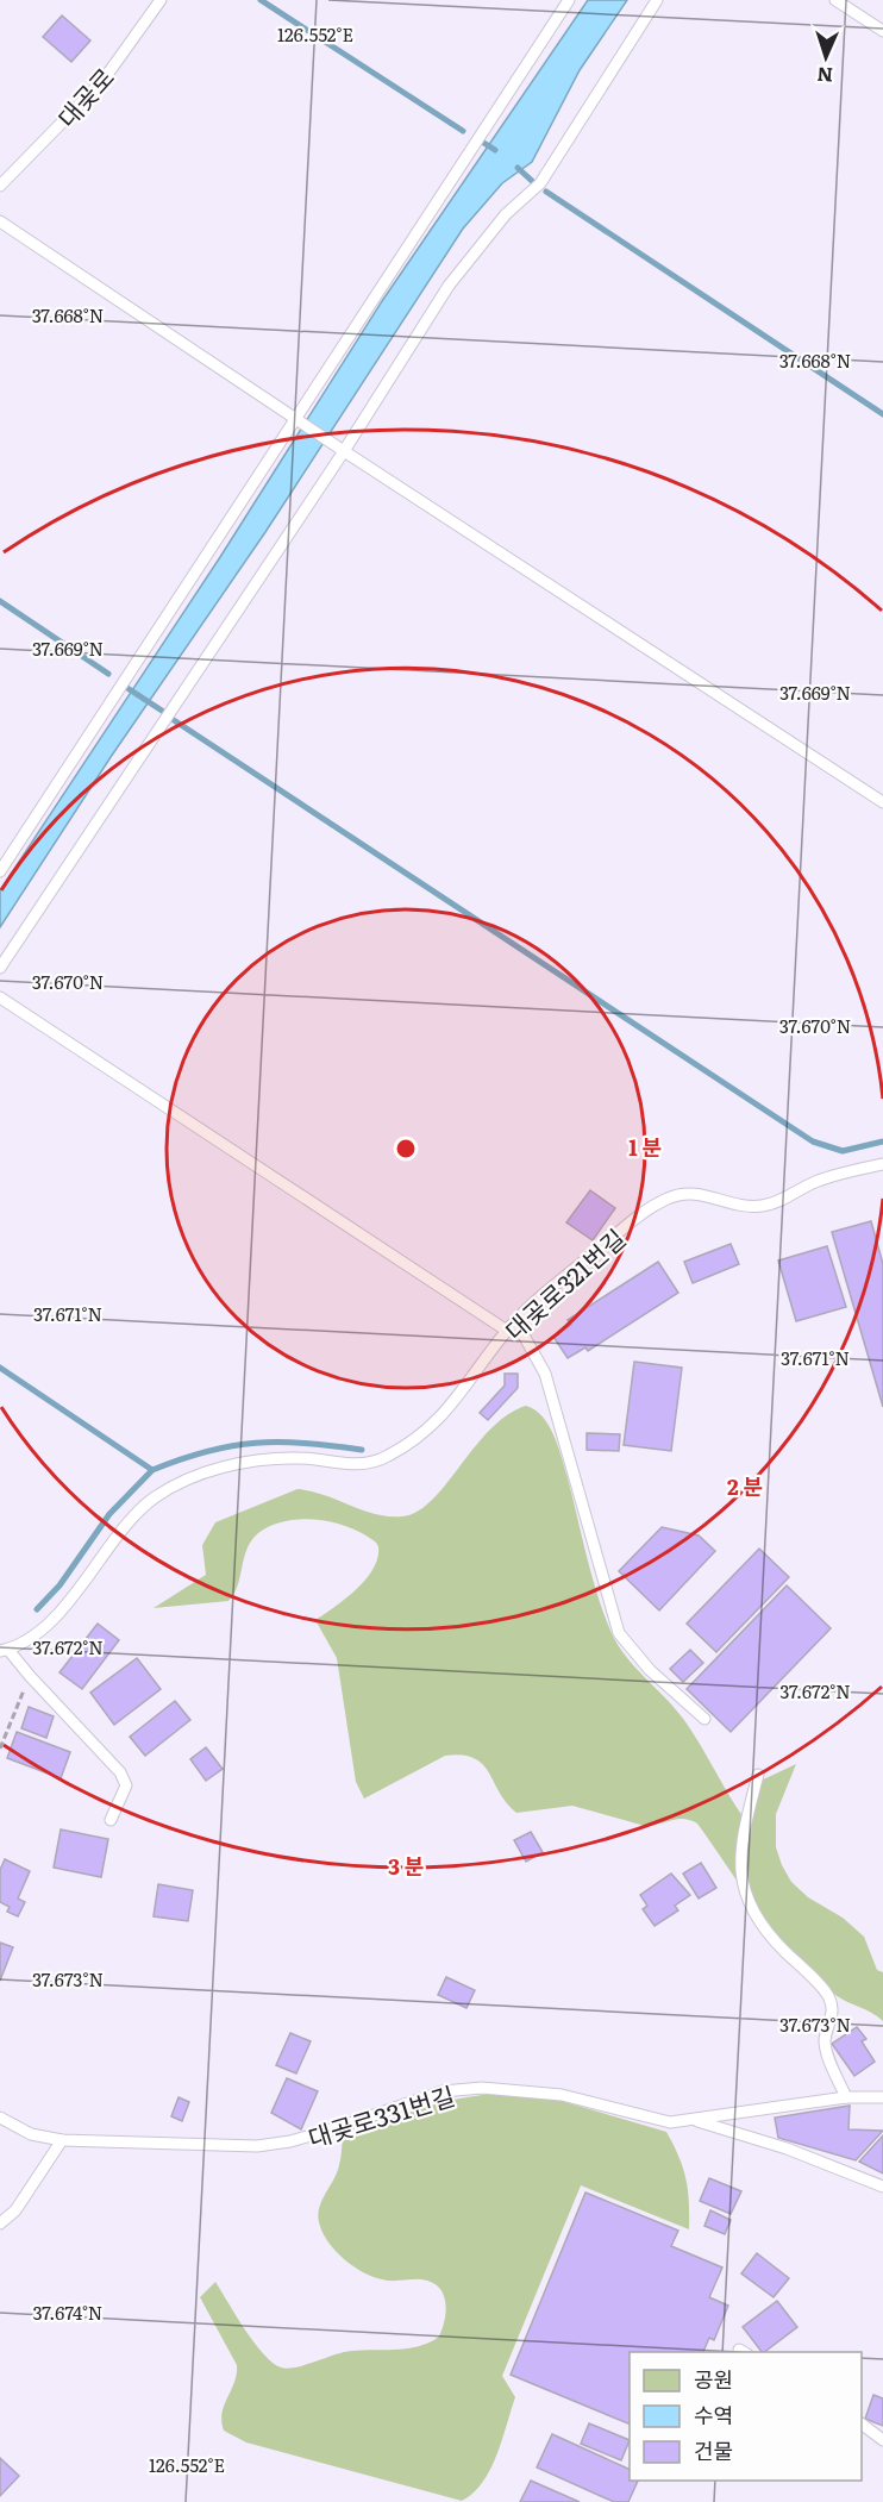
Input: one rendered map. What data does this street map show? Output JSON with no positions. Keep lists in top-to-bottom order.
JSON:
{
  "streets": {
    "lane": ["대곶로", "대곶로321번길", "대곶로331번길"]
  },
  "legend": ["공원", "수역", "건물"],
  "north": "bottom",
  "coordinates": [
    "126.552°E",
    "37.668°N",
    "37.669°N",
    "37.670°N",
    "37.671°N",
    "37.672°N",
    "37.673°N",
    "37.674°N"
  ],
  "rings": ["1 분", "2 분", "3 분"]
}
